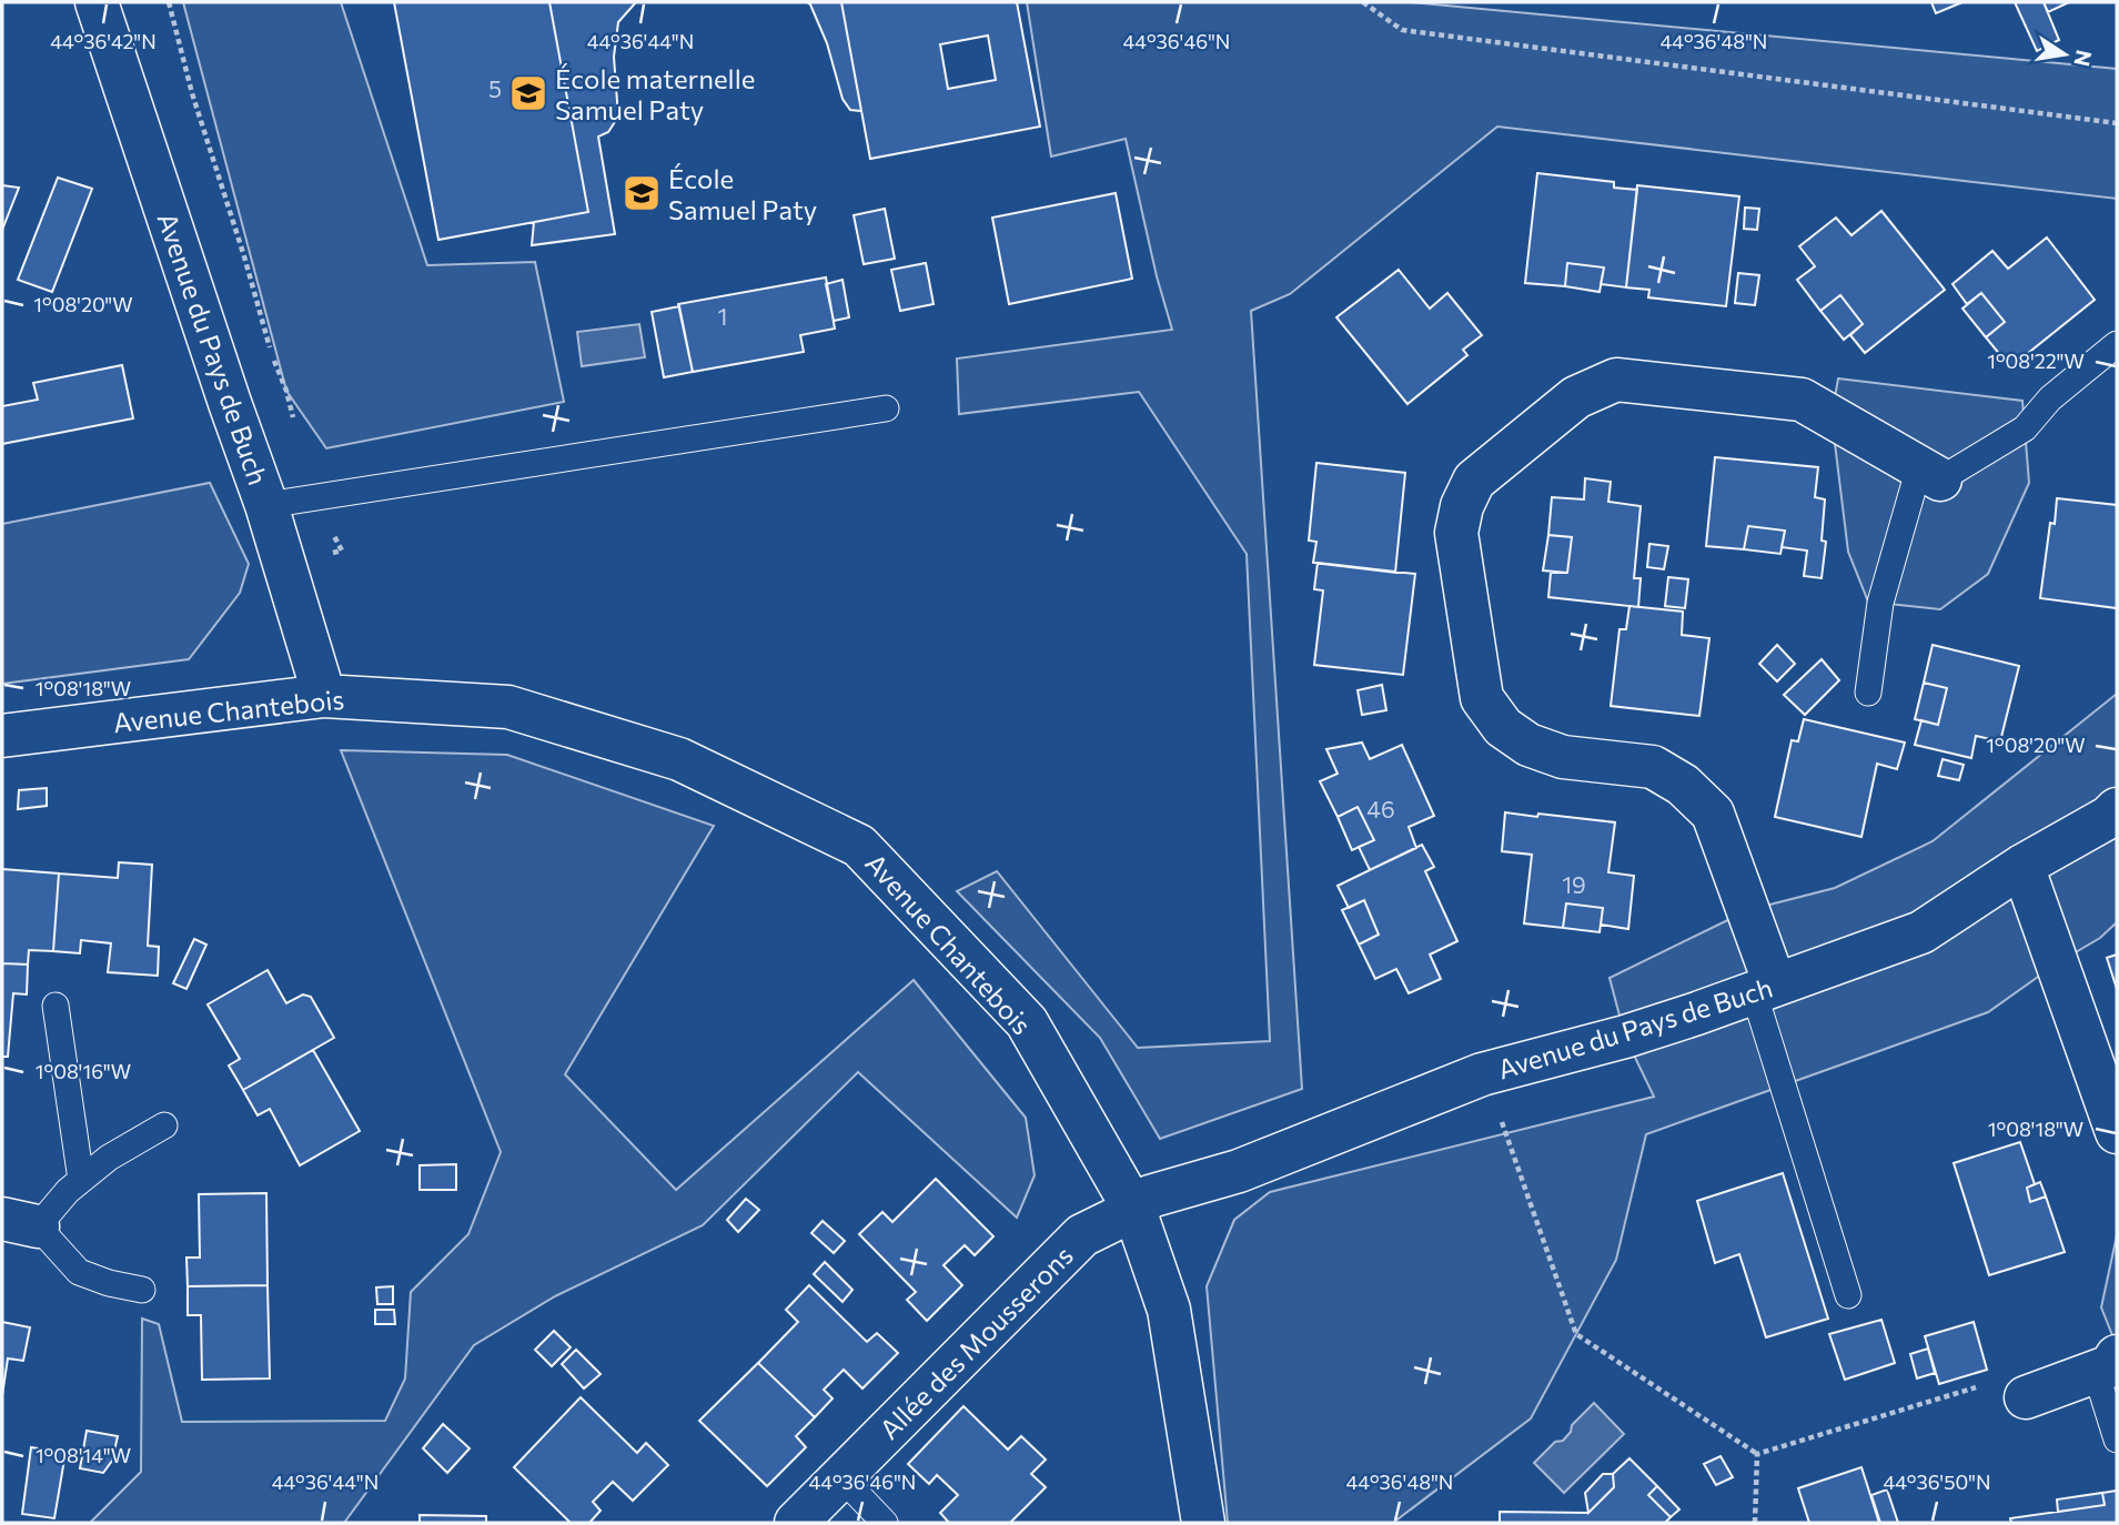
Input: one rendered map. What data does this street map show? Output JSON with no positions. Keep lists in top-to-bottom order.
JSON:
{
  "streets": {
    "street": ["Avenue du Pays de Buch", "Avenue Chantebois", "Allée des Mousserons"]
  },
  "crossings": [
    ["Avenue du Pays de Buch", "Avenue Chantebois"],
    ["Avenue du Pays de Buch", "Allée des Mousserons"],
    ["Avenue Chantebois", "Allée des Mousserons"]
  ],
  "places": {
    "school or university": ["École maternelle Samuel Paty", "École Samuel Paty"]
  },
  "house_numbers": [
    "5",
    "1",
    "46",
    "19"
  ],
  "north": "right",
  "coordinates": [
    "44°36'42\"N",
    "44°36'44\"N",
    "44°36'46\"N",
    "44°36'48\"N",
    "1°08'20\"W",
    "1°08'22\"W",
    "1°08'18\"W",
    "1°08'16\"W",
    "1°08'14\"W",
    "44°36'50\"N"
  ]
}
